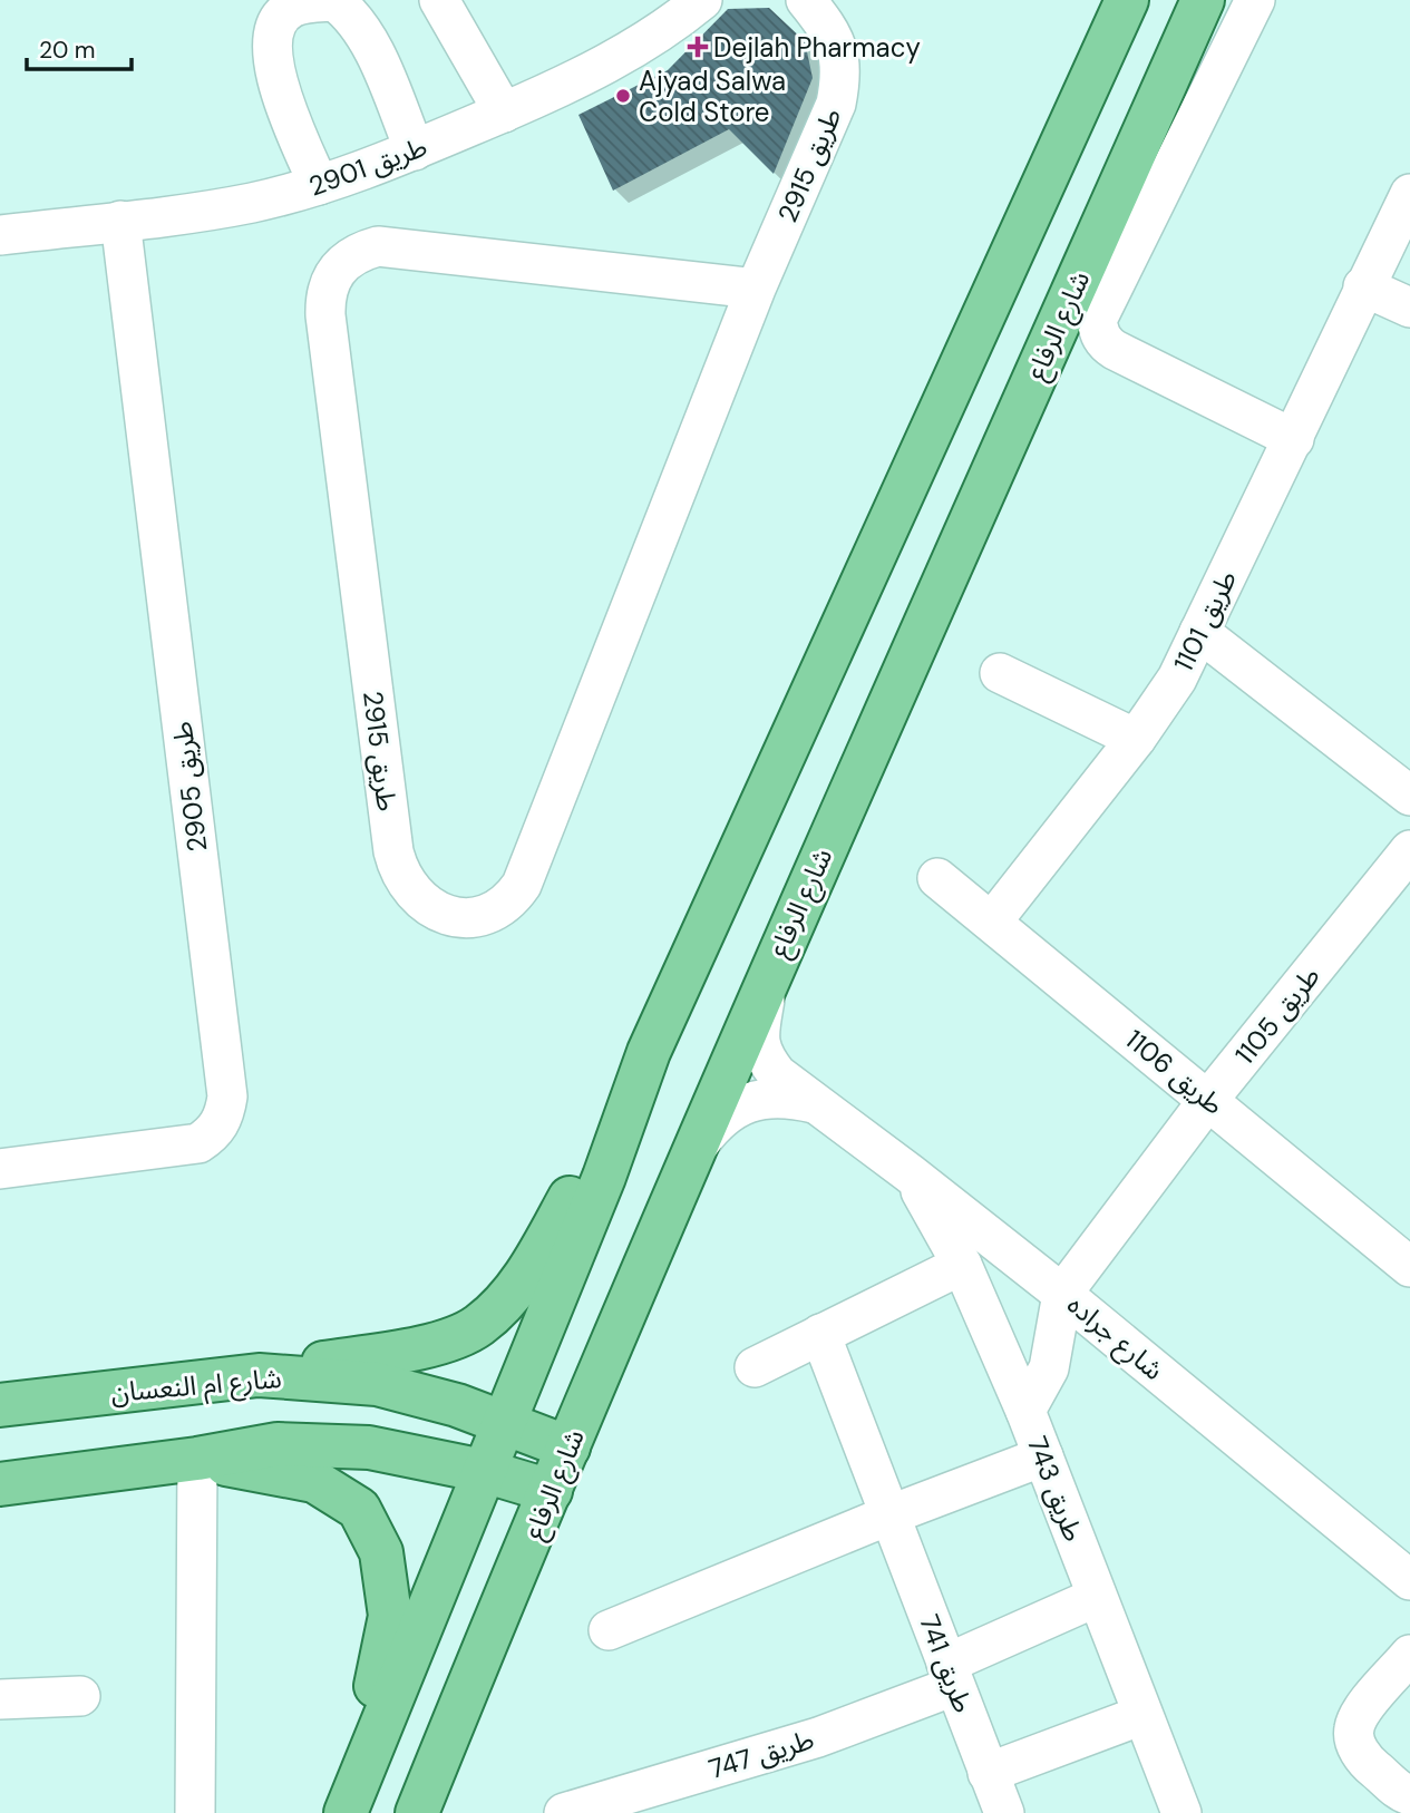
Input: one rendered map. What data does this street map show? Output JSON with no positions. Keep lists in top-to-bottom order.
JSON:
{
  "streets": {
    "main road": ["شارع الرفاع", "شارع ام النعسان"],
    "street": [
      "طريق 2915",
      "طريق 2901",
      "طريق 1101",
      "طريق 2905",
      "طريق 1105",
      "طريق 1106",
      "شارع جراده",
      "طريق 743",
      "طريق 741",
      "طريق 747"
    ]
  },
  "crossings": [
    ["طريق 2901", "طريق 2905"],
    ["شارع الرفاع", "شارع جراده"],
    ["شارع الرفاع", "شارع ام النعسان"],
    ["طريق 1101", "طريق 1106"],
    ["طريق 1105", "طريق 1106"],
    ["طريق 1105", "شارع جراده"],
    ["شارع جراده", "طريق 743"],
    ["طريق 743", "طريق 747"],
    ["طريق 741", "طريق 747"]
  ],
  "places": {
    "health": ["Dejlah Pharmacy"],
    "other": ["Ajyad Salwa Cold Store"]
  },
  "scale_bar": "20 m"
}
